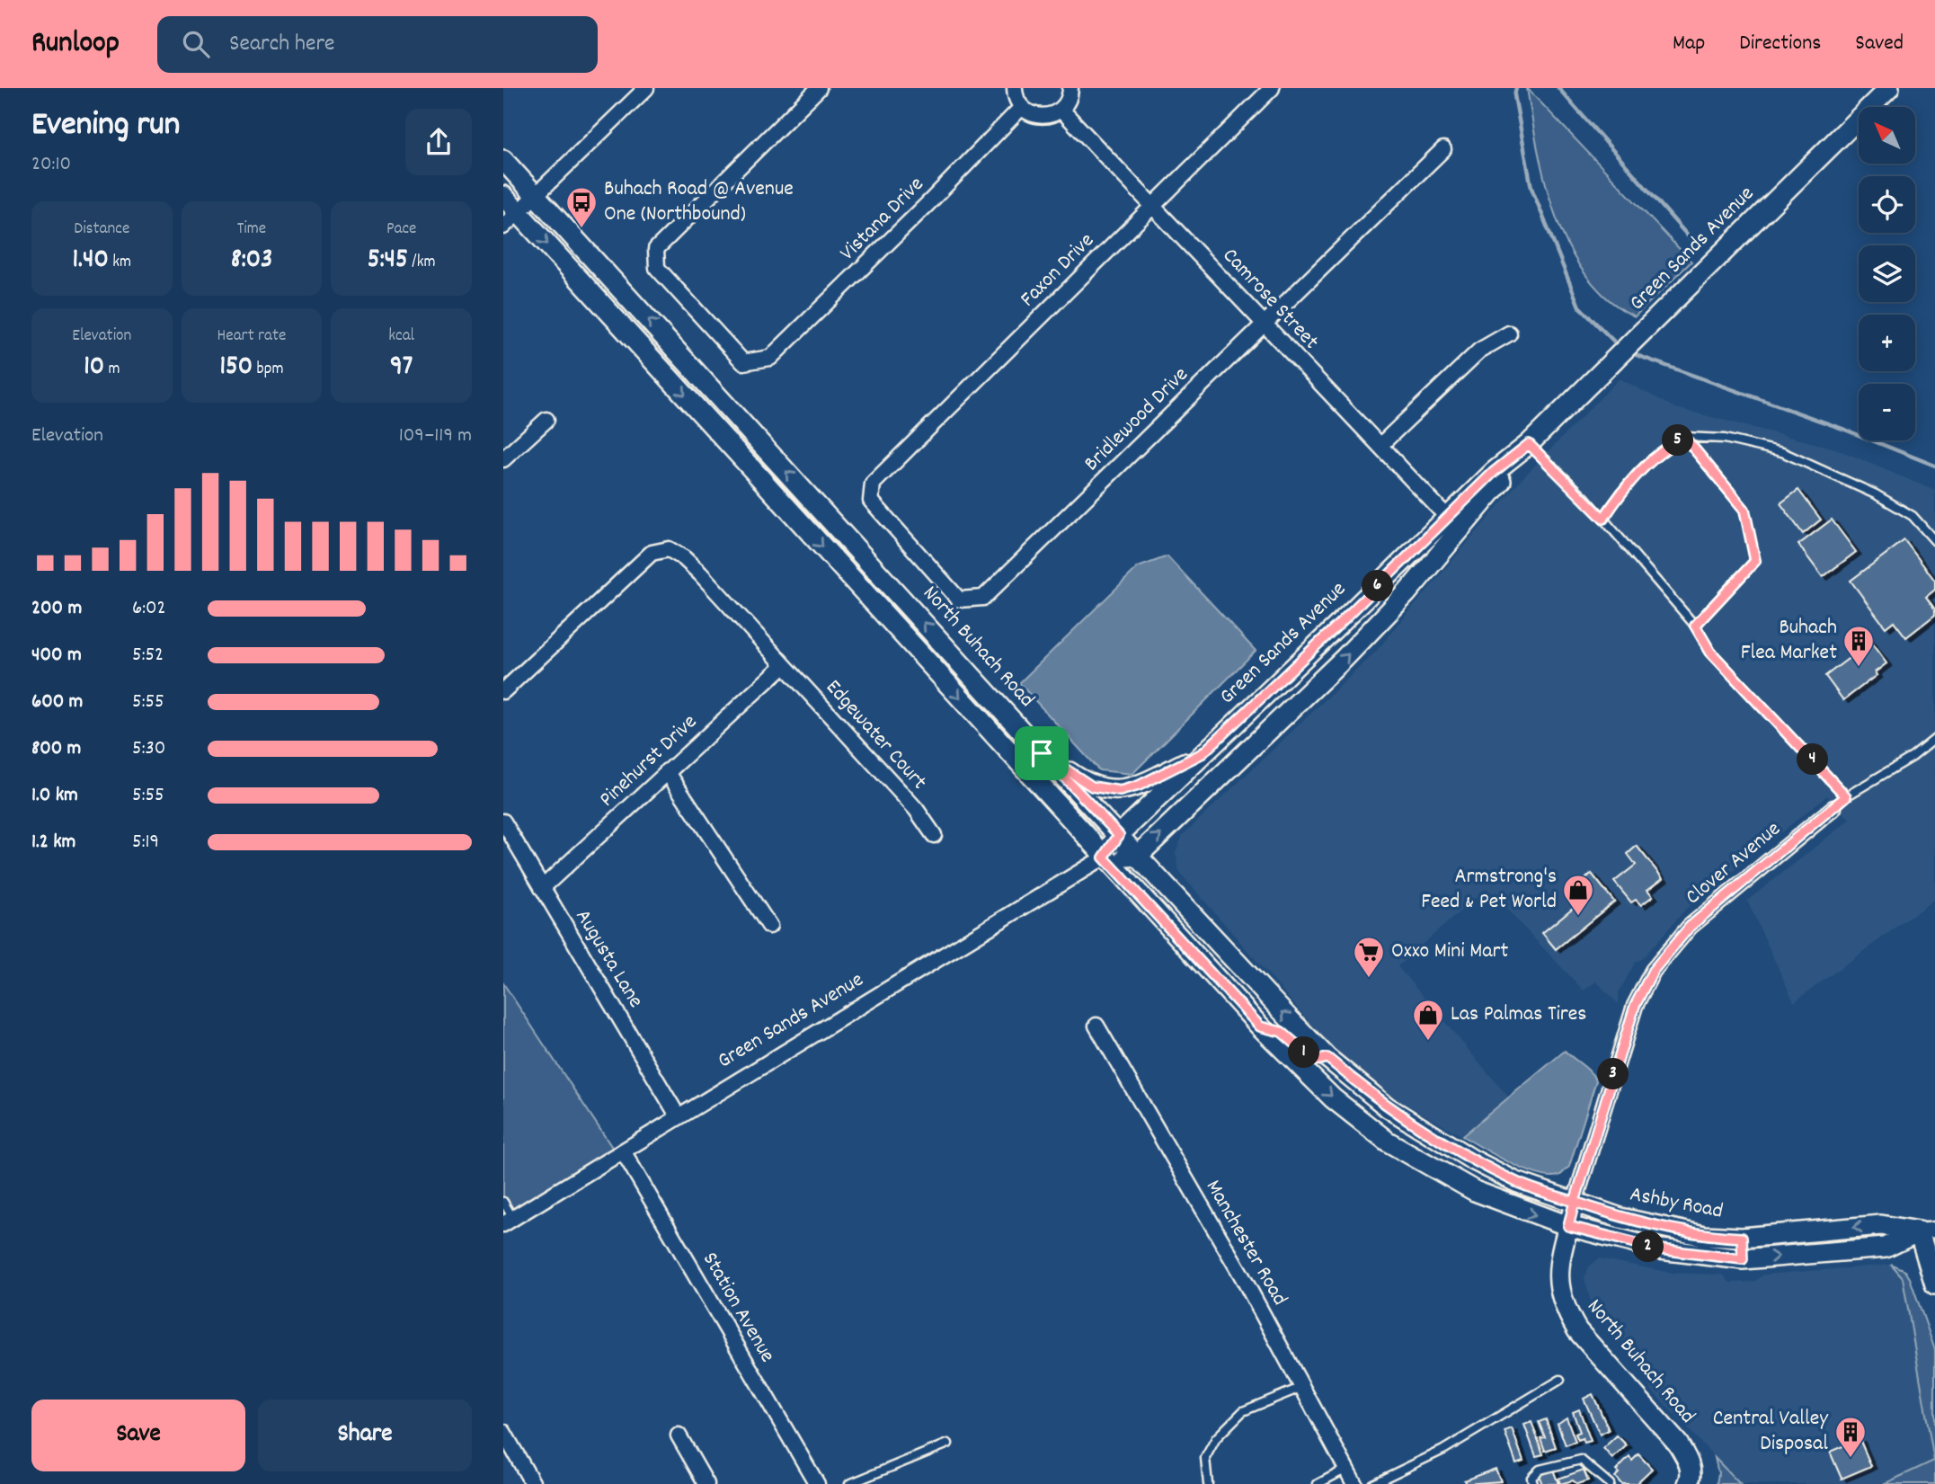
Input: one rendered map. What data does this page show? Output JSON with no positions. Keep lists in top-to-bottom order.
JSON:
{
  "streets": {
    "main road": ["Green Sands Avenue", "North Buhach Road", "Ashby Road"],
    "street": [
      "Vistana Drive",
      "Faxon Drive",
      "Camrose Street",
      "Bridlewood Drive",
      "Edgewater Court",
      "Pinehurst Drive",
      "Clover Avenue",
      "Augusta Lane",
      "Manchester Road",
      "Station Avenue"
    ]
  },
  "crossings": [
    ["Green Sands Avenue", "Camrose Street"],
    ["Green Sands Avenue", "North Buhach Road"],
    ["Green Sands Avenue", "Augusta Lane"],
    ["Green Sands Avenue", "Station Avenue"],
    ["Faxon Drive", "Camrose Street"],
    ["Faxon Drive", "Bridlewood Drive"],
    ["Camrose Street", "Bridlewood Drive"],
    ["North Buhach Road", "Clover Avenue"],
    ["North Buhach Road", "Ashby Road"],
    ["Edgewater Court", "Pinehurst Drive"],
    ["Pinehurst Drive", "Augusta Lane"],
    ["Clover Avenue", "Ashby Road"]
  ],
  "places": {
    "bus stop": ["Buhach Road @ Avenue One (Northbound)"],
    "building": ["Buhach Flea Market", "Central Valley Disposal"],
    "shop": ["Armstrong's Feed & Pet World", "Las Palmas Tires"],
    "supermarket": ["Oxxo Mini Mart"]
  },
  "north": "top left",
  "page": {
    "header": "Runloop",
    "search": "Search here",
    "nav": ["Map", "Directions", "Saved"],
    "heading": ["Evening run", "20:10"],
    "map_buttons": ["+", "−"],
    "stats": [
      ["Distance", "1.40 km"],
      ["Time", "8:03"],
      ["Pace", "5:45 /km"],
      ["Elevation", "10 m"],
      ["Heart rate", "150 bpm"],
      ["kcal", "97"]
    ],
    "chart": ["Elevation", "109–119 m"],
    "pins": [
      "5",
      "6",
      "4",
      "1",
      "3",
      "2"
    ],
    "list": [
      {
        "name": "200 m",
        "note": "6:02"
      },
      {
        "name": "400 m",
        "note": "5:52"
      },
      {
        "name": "600 m",
        "note": "5:55"
      },
      {
        "name": "800 m",
        "note": "5:30"
      },
      {
        "name": "1.0 km",
        "note": "5:55"
      },
      {
        "name": "1.2 km",
        "note": "5:19"
      }
    ],
    "buttons": ["Save", "Share"]
  }
}
